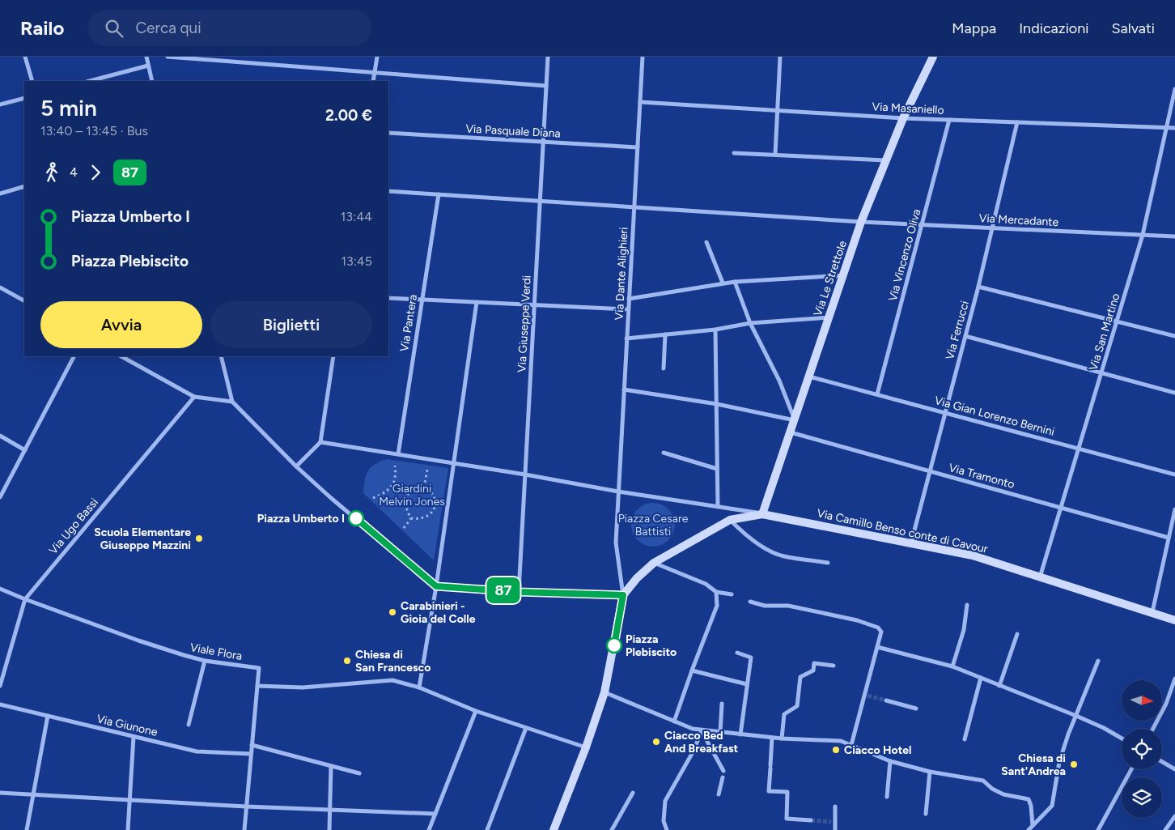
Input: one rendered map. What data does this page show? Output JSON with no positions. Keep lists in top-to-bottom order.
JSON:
{
  "streets": {
    "main road": ["Via Le Strettole", "Via Camillo Benso conte di Cavour"],
    "street": [
      "Via Masaniello",
      "Via Pasquale Diana",
      "Via Mercadante",
      "Via Vincenzo Oliva",
      "Via Dante Alighieri",
      "Via Pantera",
      "Via Giuseppe Verdi",
      "Via Ferrucci",
      "Via San Martino",
      "Via Gian Lorenzo Bernini",
      "Via Tramonto",
      "Via Ugo Bassi",
      "Viale Flora",
      "Via Giunone"
    ]
  },
  "crossings": [
    ["Via Masaniello", "Via Vincenzo Oliva"],
    ["Via Masaniello", "Via Dante Alighieri"],
    ["Via Masaniello", "Via Le Strettole"],
    ["Via Masaniello", "Via Ferrucci"],
    ["Via Masaniello", "Via San Martino"],
    ["Via Pasquale Diana", "Via Dante Alighieri"],
    ["Via Pasquale Diana", "Via Giuseppe Verdi"],
    ["Via Mercadante", "Via Vincenzo Oliva"],
    ["Via Mercadante", "Via Dante Alighieri"],
    ["Via Mercadante", "Via Le Strettole"],
    ["Via Mercadante", "Via Pantera"],
    ["Via Mercadante", "Via Giuseppe Verdi"],
    ["Via Mercadante", "Via Ferrucci"],
    ["Via Mercadante", "Via San Martino"],
    ["Via Vincenzo Oliva", "Via Gian Lorenzo Bernini"],
    ["Via Le Strettole", "Via Gian Lorenzo Bernini"],
    ["Via Le Strettole", "Via Tramonto"],
    ["Via Le Strettole", "Via Camillo Benso conte di Cavour"],
    ["Via Ferrucci", "Via Gian Lorenzo Bernini"],
    ["Via Ferrucci", "Via Tramonto"],
    ["Via Ferrucci", "Via Camillo Benso conte di Cavour"],
    ["Via San Martino", "Via Gian Lorenzo Bernini"],
    ["Via San Martino", "Via Tramonto"],
    ["Via San Martino", "Via Camillo Benso conte di Cavour"],
    ["Via Ugo Bassi", "Viale Flora"]
  ],
  "parks": ["Giardini Melvin Jones", "Piazza Cesare Battisti"],
  "places": [
    "Piazza Umberto I",
    "Scuola Elementare Giuseppe Mazzini",
    "Carabinieri - Gioia del Colle",
    "Piazza Plebiscito",
    "Chiesa di San Francesco",
    "Ciacco Bed And Breakfast",
    "Ciacco Hotel",
    "Chiesa di Sant'Andrea"
  ],
  "lines": ["bus line 87"],
  "north": "right",
  "page": {
    "header": "Railo",
    "search": "Cerca qui",
    "nav": ["Mappa", "Indicazioni", "Salvati"],
    "on_map": "87",
    "heading": ["5 min", "13:40 – 13:45 · Bus", "2.00 €"],
    "legs": ["4", "87"],
    "list": [
      {
        "name": "Piazza Umberto I",
        "value": "13:44"
      },
      {
        "name": "Piazza Plebiscito",
        "value": "13:45"
      }
    ],
    "buttons": ["Avvia", "Biglietti"]
  }
}
